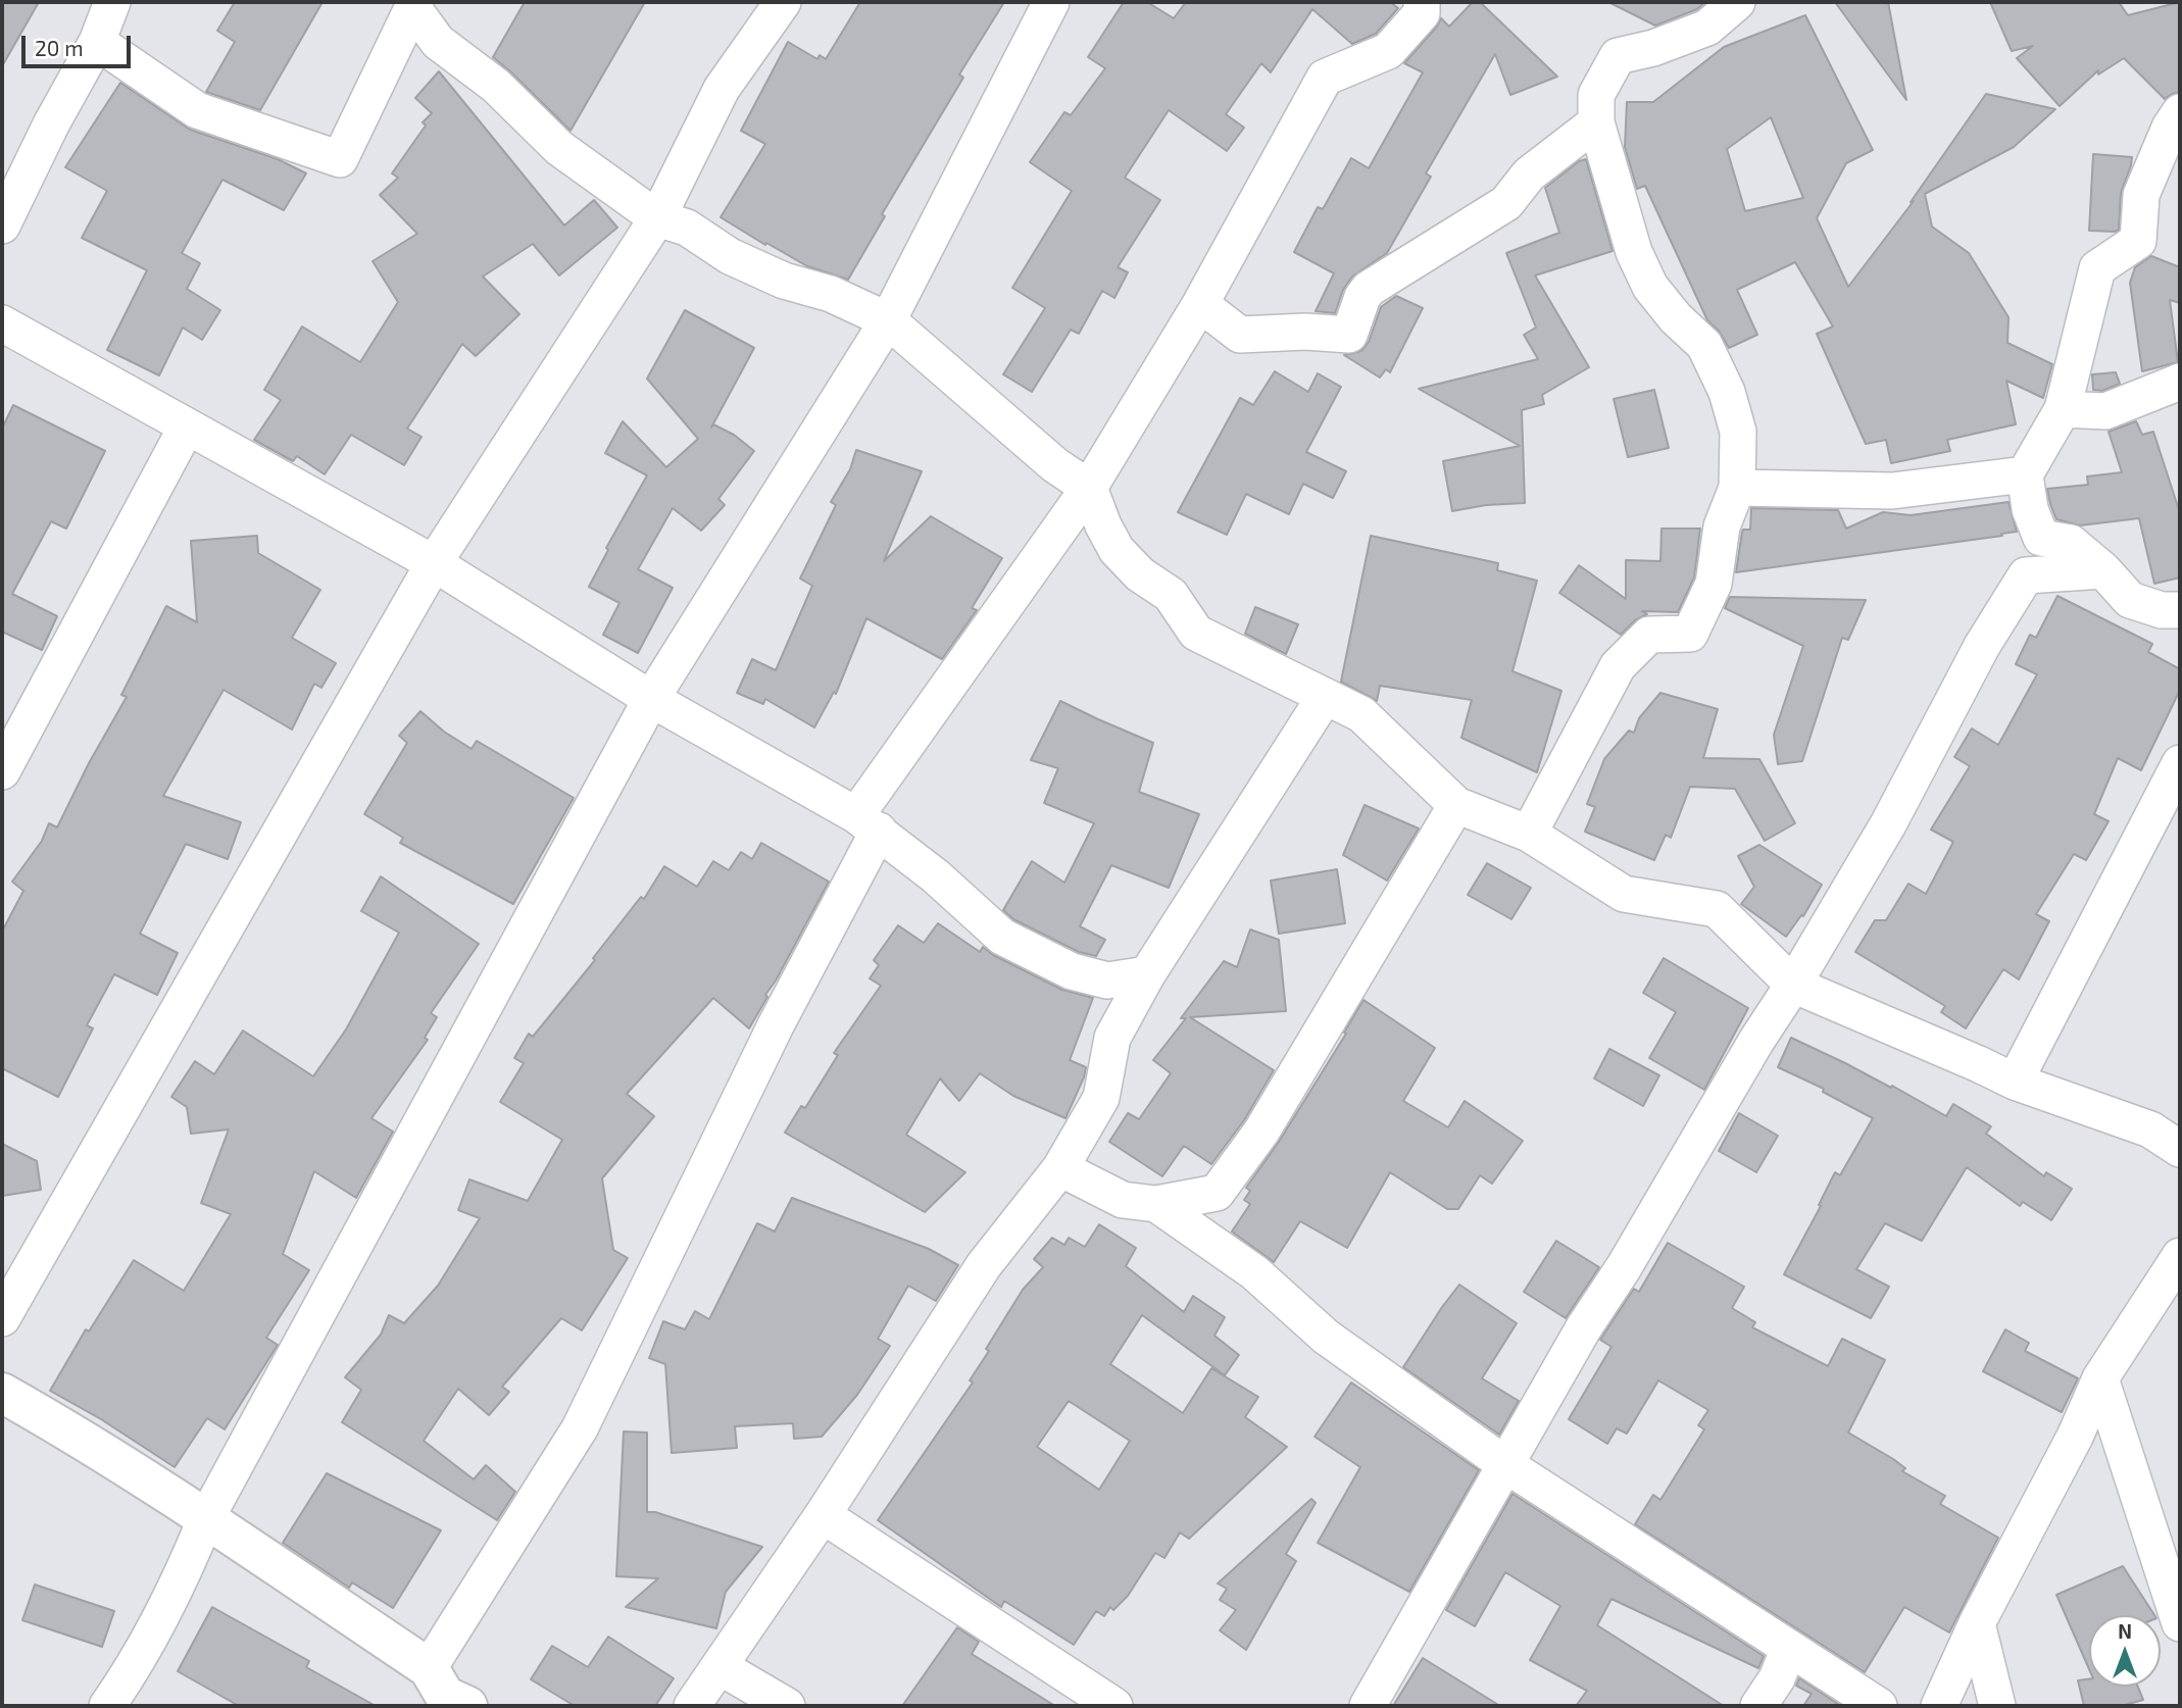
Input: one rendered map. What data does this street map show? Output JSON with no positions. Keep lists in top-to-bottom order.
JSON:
{
  "scale_bar": "20 m",
  "north": "top"
}
